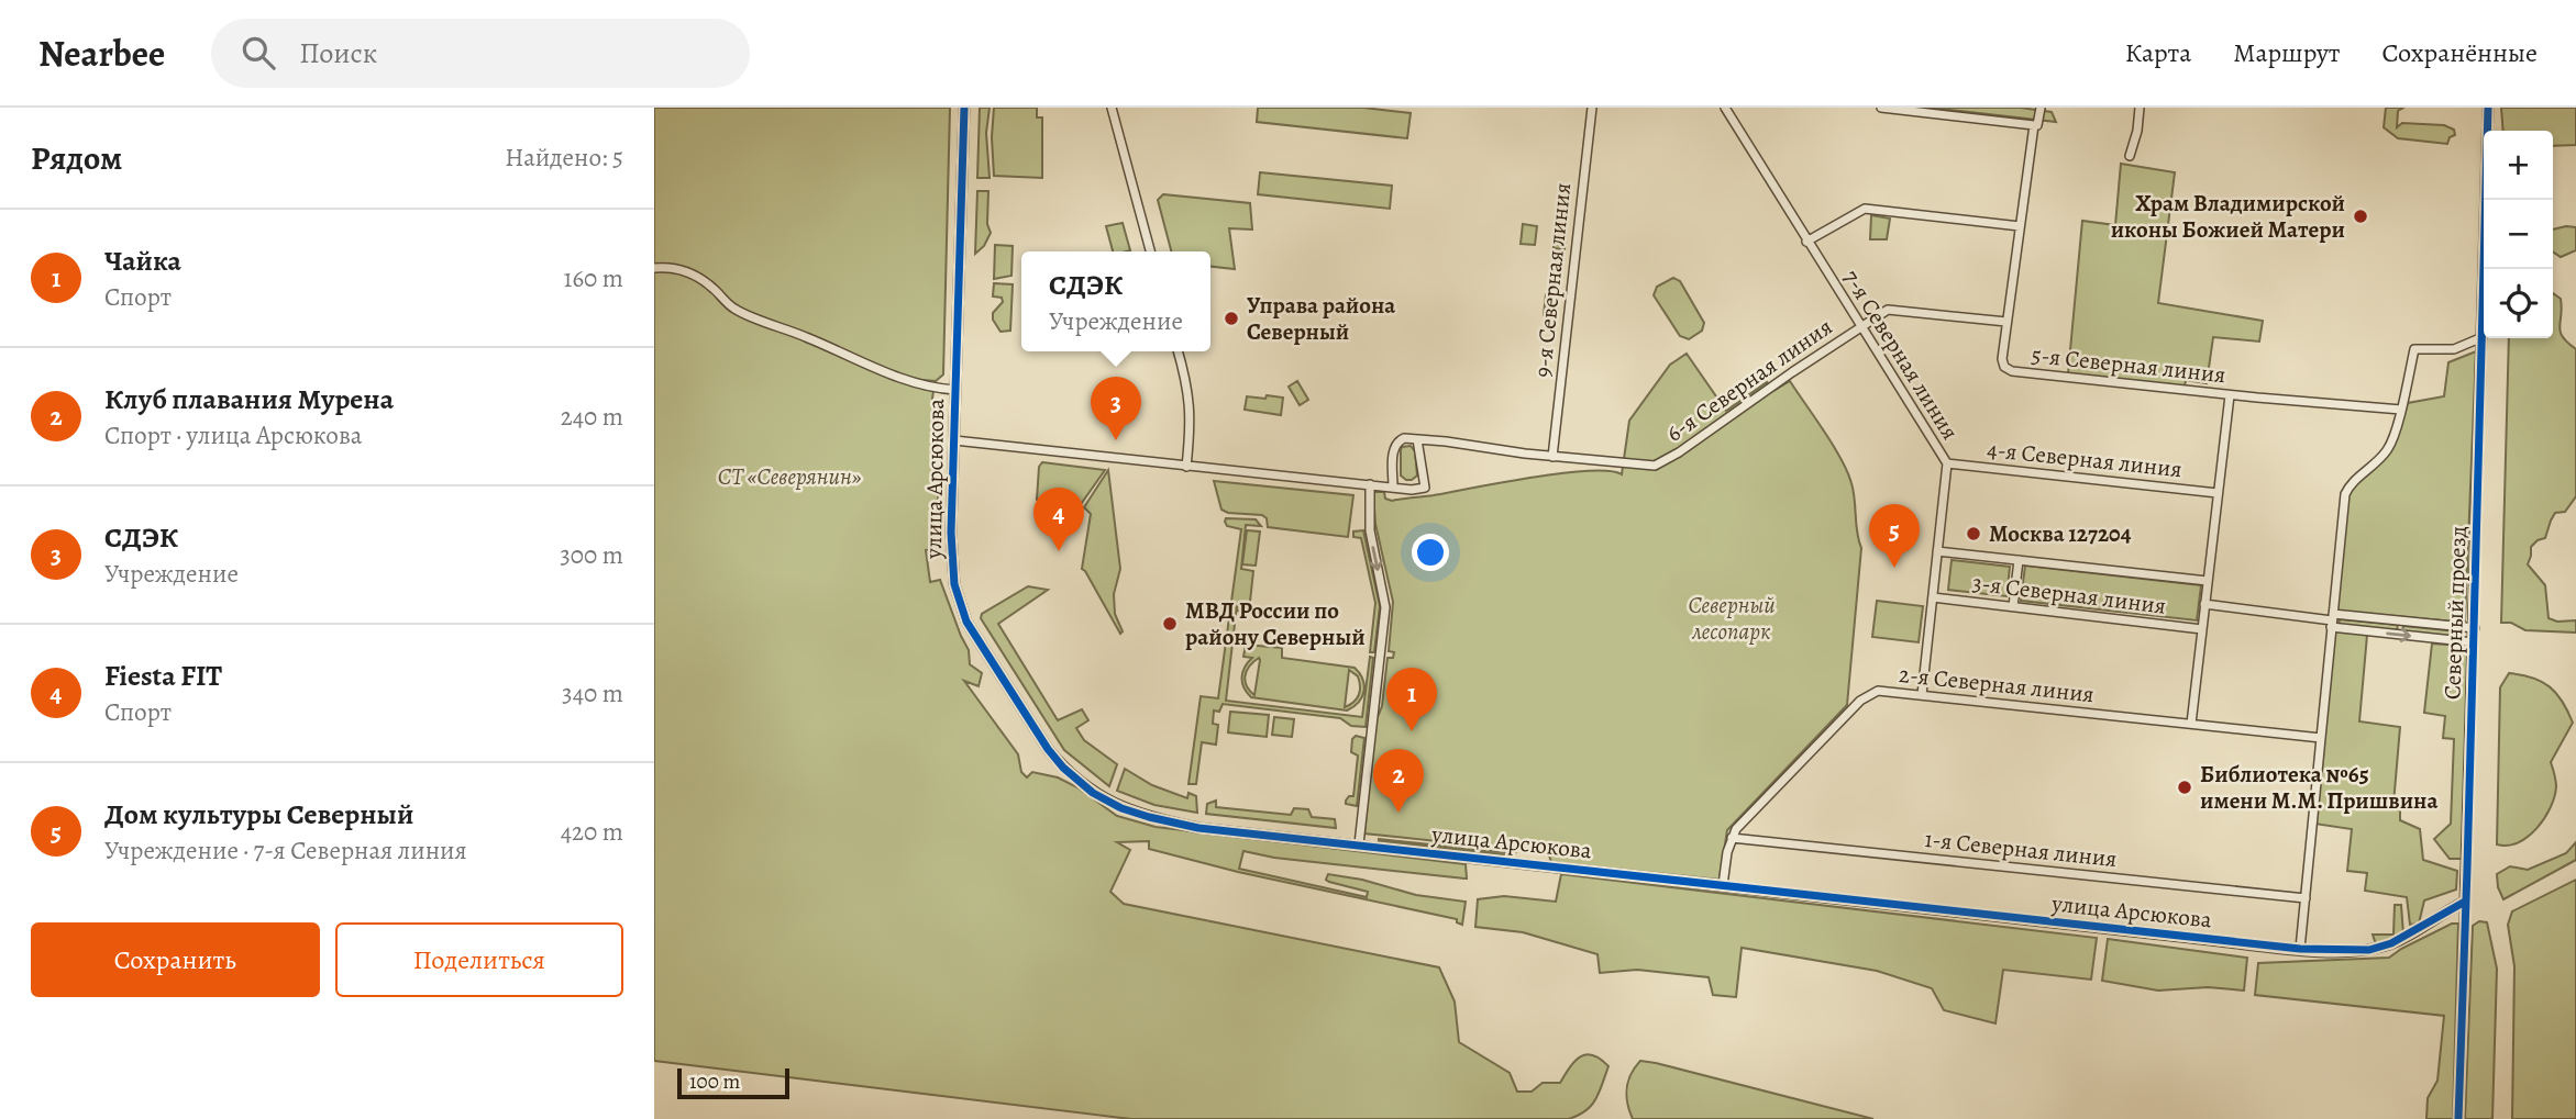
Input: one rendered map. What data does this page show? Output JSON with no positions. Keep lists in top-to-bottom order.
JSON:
{
  "streets": {
    "street": [
      "9-я Северная линия",
      "7-я Северная линия",
      "5-я Северная линия",
      "6-я Северная линия",
      "4-я Северная линия",
      "улица Арсюкова",
      "3-я Северная линия",
      "Северный проезд",
      "2-я Северная линия",
      "1-я Северная линия"
    ]
  },
  "crossings": [
    ["9-я Северная линия", "6-я Северная линия"],
    ["7-я Северная линия", "6-я Северная линия"],
    ["7-я Северная линия", "4-я Северная линия"],
    ["7-я Северная линия", "3-я Северная линия"],
    ["7-я Северная линия", "2-я Северная линия"],
    ["5-я Северная линия", "6-я Северная линия"],
    ["улица Арсюкова", "Северный проезд"],
    ["улица Арсюкова", "2-я Северная линия"],
    ["2-я Северная линия", "1-я Северная линия"]
  ],
  "parks": ["СТ «Северянин»", "Северный лесопарк"],
  "places": [
    "Храм Владимирской иконы Божией Матери",
    "Управа района Северный",
    "Москва 127204",
    "МВД России по району Северный",
    "Библиотека №65 имени М.М. Пришвина"
  ],
  "scale_bar": "100 m",
  "page": {
    "header": "Nearbee",
    "search": "Поиск",
    "nav": ["Карта", "Маршрут", "Сохранённые"],
    "heading": ["Рядом", "Найдено: 5"],
    "map_buttons": ["+", "−"],
    "list": [
      {
        "mark": "1",
        "name": "Чайка",
        "note": "Спорт",
        "value": "160 m"
      },
      {
        "mark": "2",
        "name": "Клуб плавания Мурена",
        "note": "Спорт · улица Арсюкова",
        "value": "240 m"
      },
      {
        "mark": "3",
        "name": "СДЭК",
        "note": "Учреждение",
        "value": "300 m"
      },
      {
        "mark": "4",
        "name": "Fiesta FIT",
        "note": "Спорт",
        "value": "340 m"
      },
      {
        "mark": "5",
        "name": "Дом культуры Северный",
        "note": "Учреждение · 7-я Северная линия",
        "value": "420 m"
      }
    ],
    "popup": ["СДЭК", "Учреждение"],
    "pins": [
      "3",
      "4",
      "5",
      "1",
      "2"
    ],
    "buttons": ["Сохранить", "Поделиться"],
    "scale": "100 m"
  }
}
